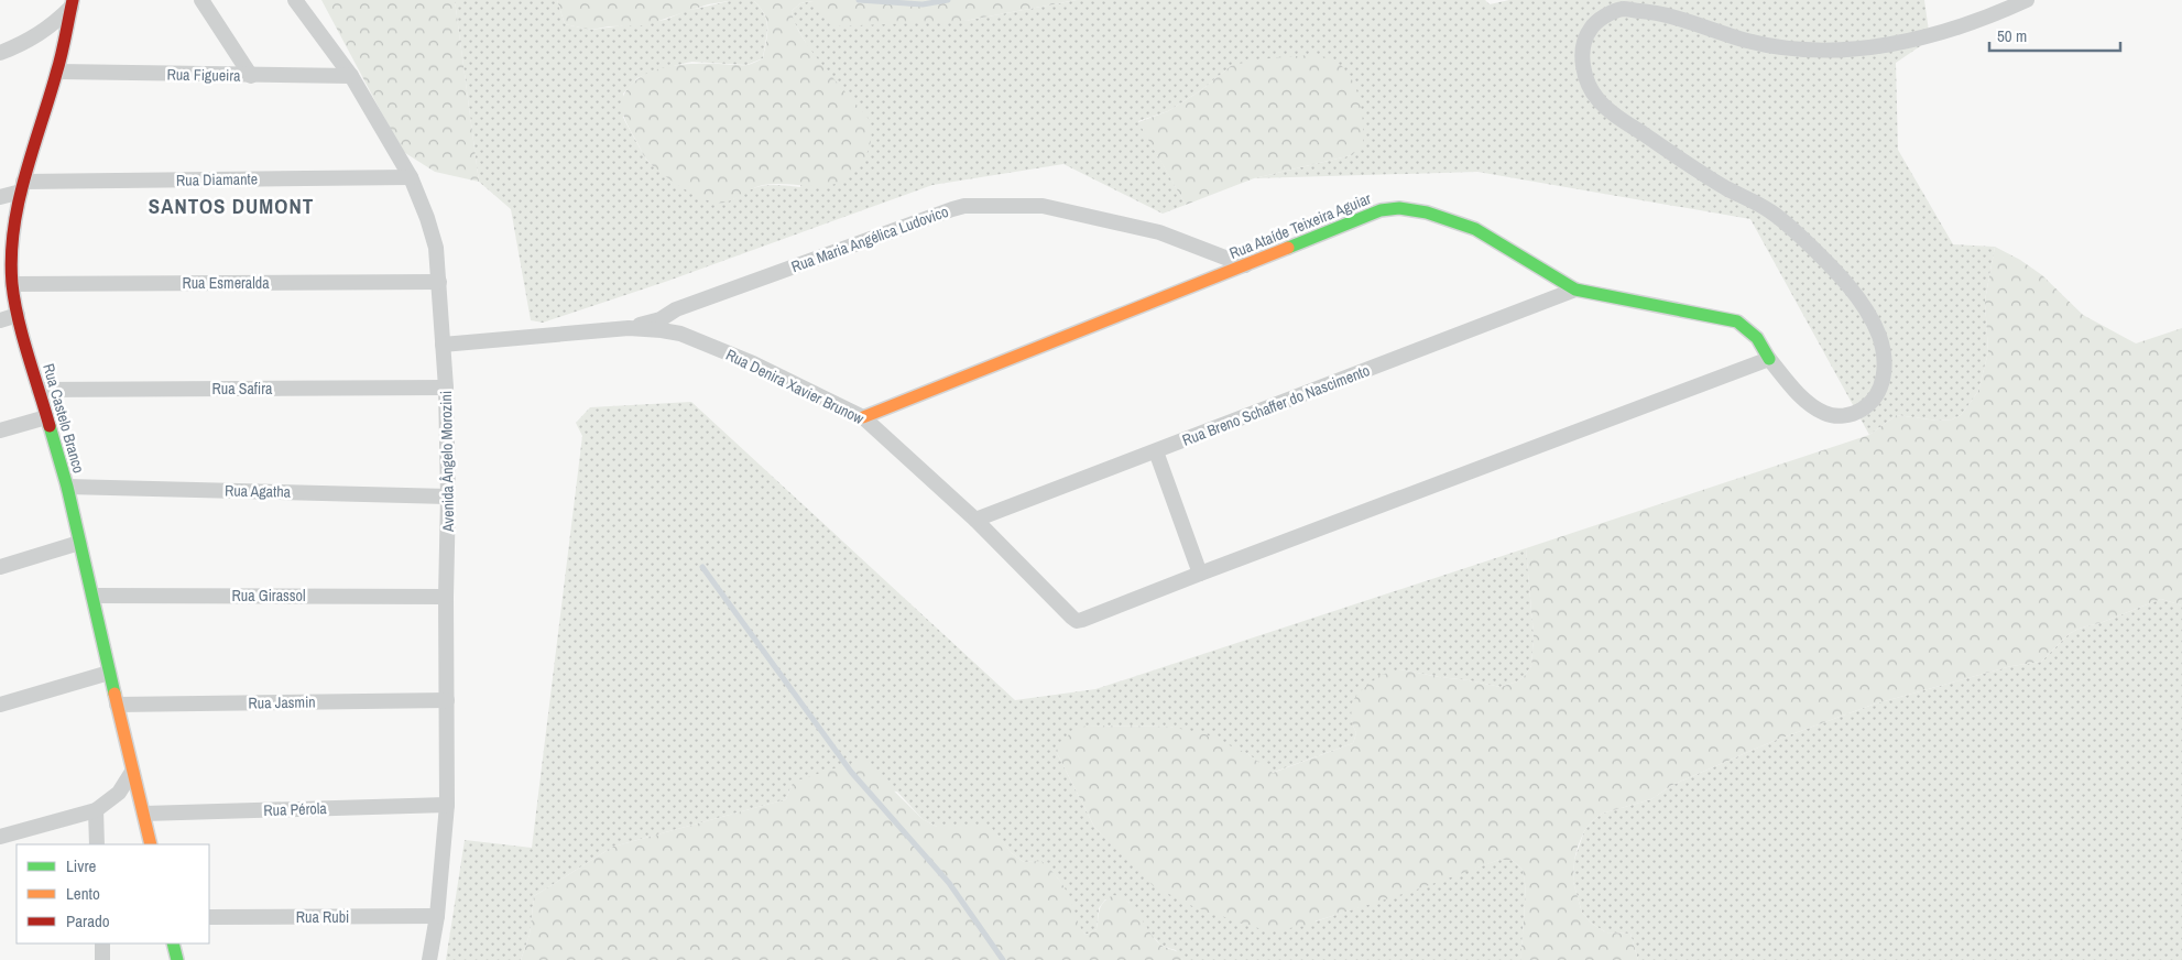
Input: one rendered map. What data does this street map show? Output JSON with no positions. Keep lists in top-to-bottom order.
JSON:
{
  "streets": {
    "street": [
      "Rua Figueira",
      "Rua Diamante",
      "Rua Ataíde Teixeira Aguiar",
      "Rua Maria Angélica Ludovico",
      "Rua Esmeralda",
      "Rua Denira Xavier Brunow",
      "Rua Safira",
      "Rua Breno Schaffer do Nascimento",
      "Rua Castelo Branco",
      "Avenida Ângelo Morozini",
      "Rua Agatha",
      "Rua Girassol",
      "Rua Jasmin",
      "Rua Pérola",
      "Rua Rubi"
    ]
  },
  "crossings": [
    ["Rua Figueira", "Rua Castelo Branco"],
    ["Rua Figueira", "Avenida Ângelo Morozini"],
    ["Rua Diamante", "Rua Castelo Branco"],
    ["Rua Diamante", "Avenida Ângelo Morozini"],
    ["Rua Ataíde Teixeira Aguiar", "Rua Maria Angélica Ludovico"],
    ["Rua Ataíde Teixeira Aguiar", "Rua Denira Xavier Brunow"],
    ["Rua Ataíde Teixeira Aguiar", "Rua Breno Schaffer do Nascimento"],
    ["Rua Maria Angélica Ludovico", "Rua Denira Xavier Brunow"],
    ["Rua Esmeralda", "Rua Castelo Branco"],
    ["Rua Esmeralda", "Avenida Ângelo Morozini"],
    ["Rua Denira Xavier Brunow", "Rua Breno Schaffer do Nascimento"],
    ["Rua Denira Xavier Brunow", "Avenida Ângelo Morozini"],
    ["Rua Safira", "Rua Castelo Branco"],
    ["Rua Safira", "Avenida Ângelo Morozini"],
    ["Rua Castelo Branco", "Rua Agatha"],
    ["Rua Castelo Branco", "Rua Girassol"],
    ["Rua Castelo Branco", "Rua Jasmin"],
    ["Rua Castelo Branco", "Rua Pérola"],
    ["Avenida Ângelo Morozini", "Rua Agatha"],
    ["Avenida Ângelo Morozini", "Rua Girassol"],
    ["Avenida Ângelo Morozini", "Rua Jasmin"],
    ["Avenida Ângelo Morozini", "Rua Pérola"],
    ["Avenida Ângelo Morozini", "Rua Rubi"]
  ],
  "districts": ["SANTOS DUMONT"],
  "legend": ["Livre", "Lento", "Parado"],
  "scale_bar": "50 m"
}
